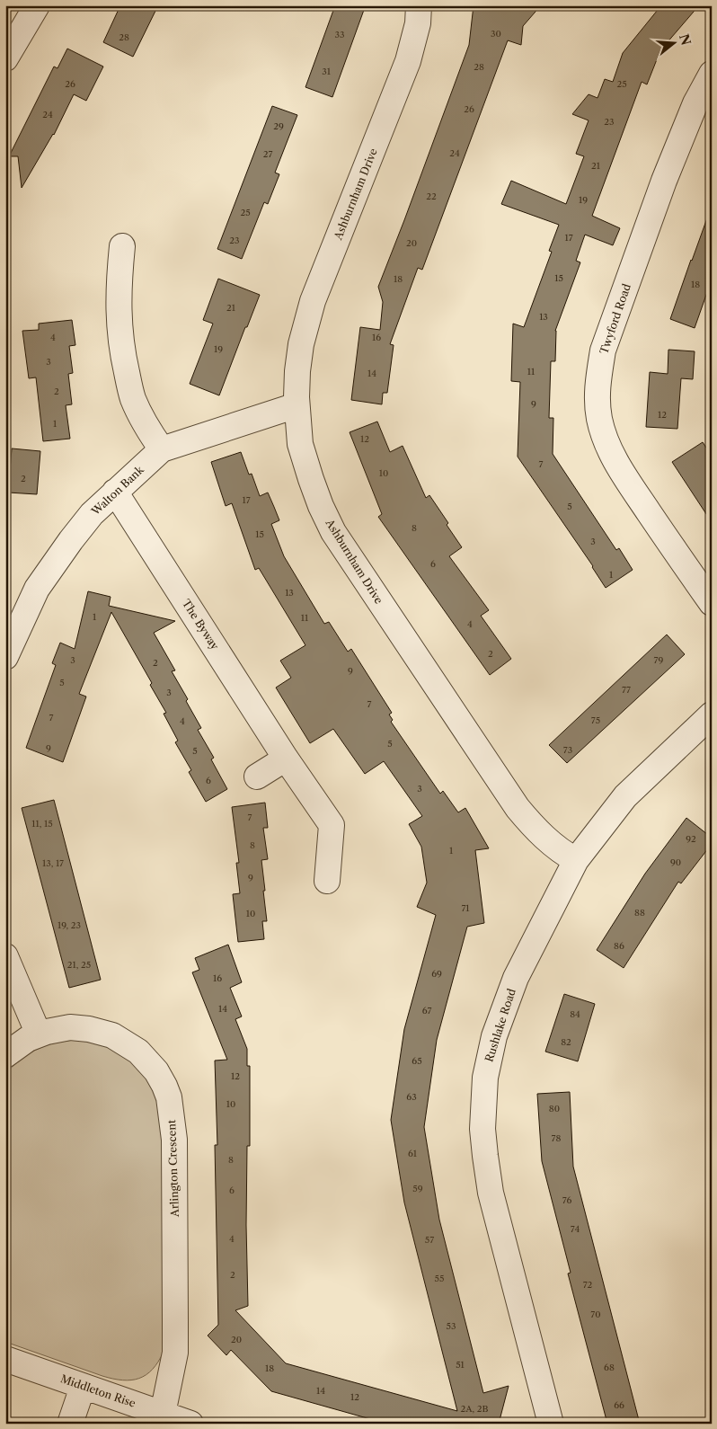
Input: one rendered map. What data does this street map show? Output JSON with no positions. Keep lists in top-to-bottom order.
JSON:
{
  "streets": {
    "street": [
      "Ashburnham Drive",
      "Twyford Road",
      "Walton Bank",
      "The Byway",
      "Rushlake Road",
      "Arlington Crescent",
      "Middleton Rise"
    ]
  },
  "crossings": [
    ["Ashburnham Drive", "Walton Bank"],
    ["Ashburnham Drive", "Rushlake Road"],
    ["Walton Bank", "The Byway"],
    ["Arlington Crescent", "Middleton Rise"]
  ],
  "house_numbers": [
    "30",
    "33",
    "28",
    "28",
    "31",
    "26",
    "25",
    "26",
    "24",
    "23",
    "29",
    "24",
    "27",
    "21",
    "22",
    "19",
    "25",
    "17",
    "23",
    "20",
    "15",
    "18",
    "18",
    "21",
    "13",
    "4",
    "16",
    "19",
    "3",
    "11",
    "14",
    "2",
    "9",
    "12",
    "1",
    "12",
    "7",
    "10",
    "2",
    "17",
    "5",
    "8",
    "15",
    "3",
    "6",
    "1",
    "13",
    "1",
    "11",
    "4",
    "2",
    "3",
    "79",
    "2",
    "9",
    "5",
    "77",
    "3",
    "7",
    "7",
    "75",
    "4",
    "5",
    "9",
    "73",
    "5",
    "6",
    "3",
    "7",
    "11, 15",
    "92",
    "8",
    "1",
    "90",
    "13, 17",
    "9",
    "71",
    "88",
    "10",
    "19, 23",
    "86",
    "21, 25",
    "69",
    "16",
    "14",
    "67",
    "84",
    "82",
    "65",
    "12",
    "63",
    "10",
    "80",
    "78",
    "61",
    "8",
    "59",
    "6",
    "76",
    "74",
    "4",
    "57",
    "2",
    "55",
    "72",
    "70",
    "53",
    "20",
    "51",
    "68",
    "18",
    "14",
    "12",
    "66",
    "2A, 2B"
  ],
  "north": "right"
}
